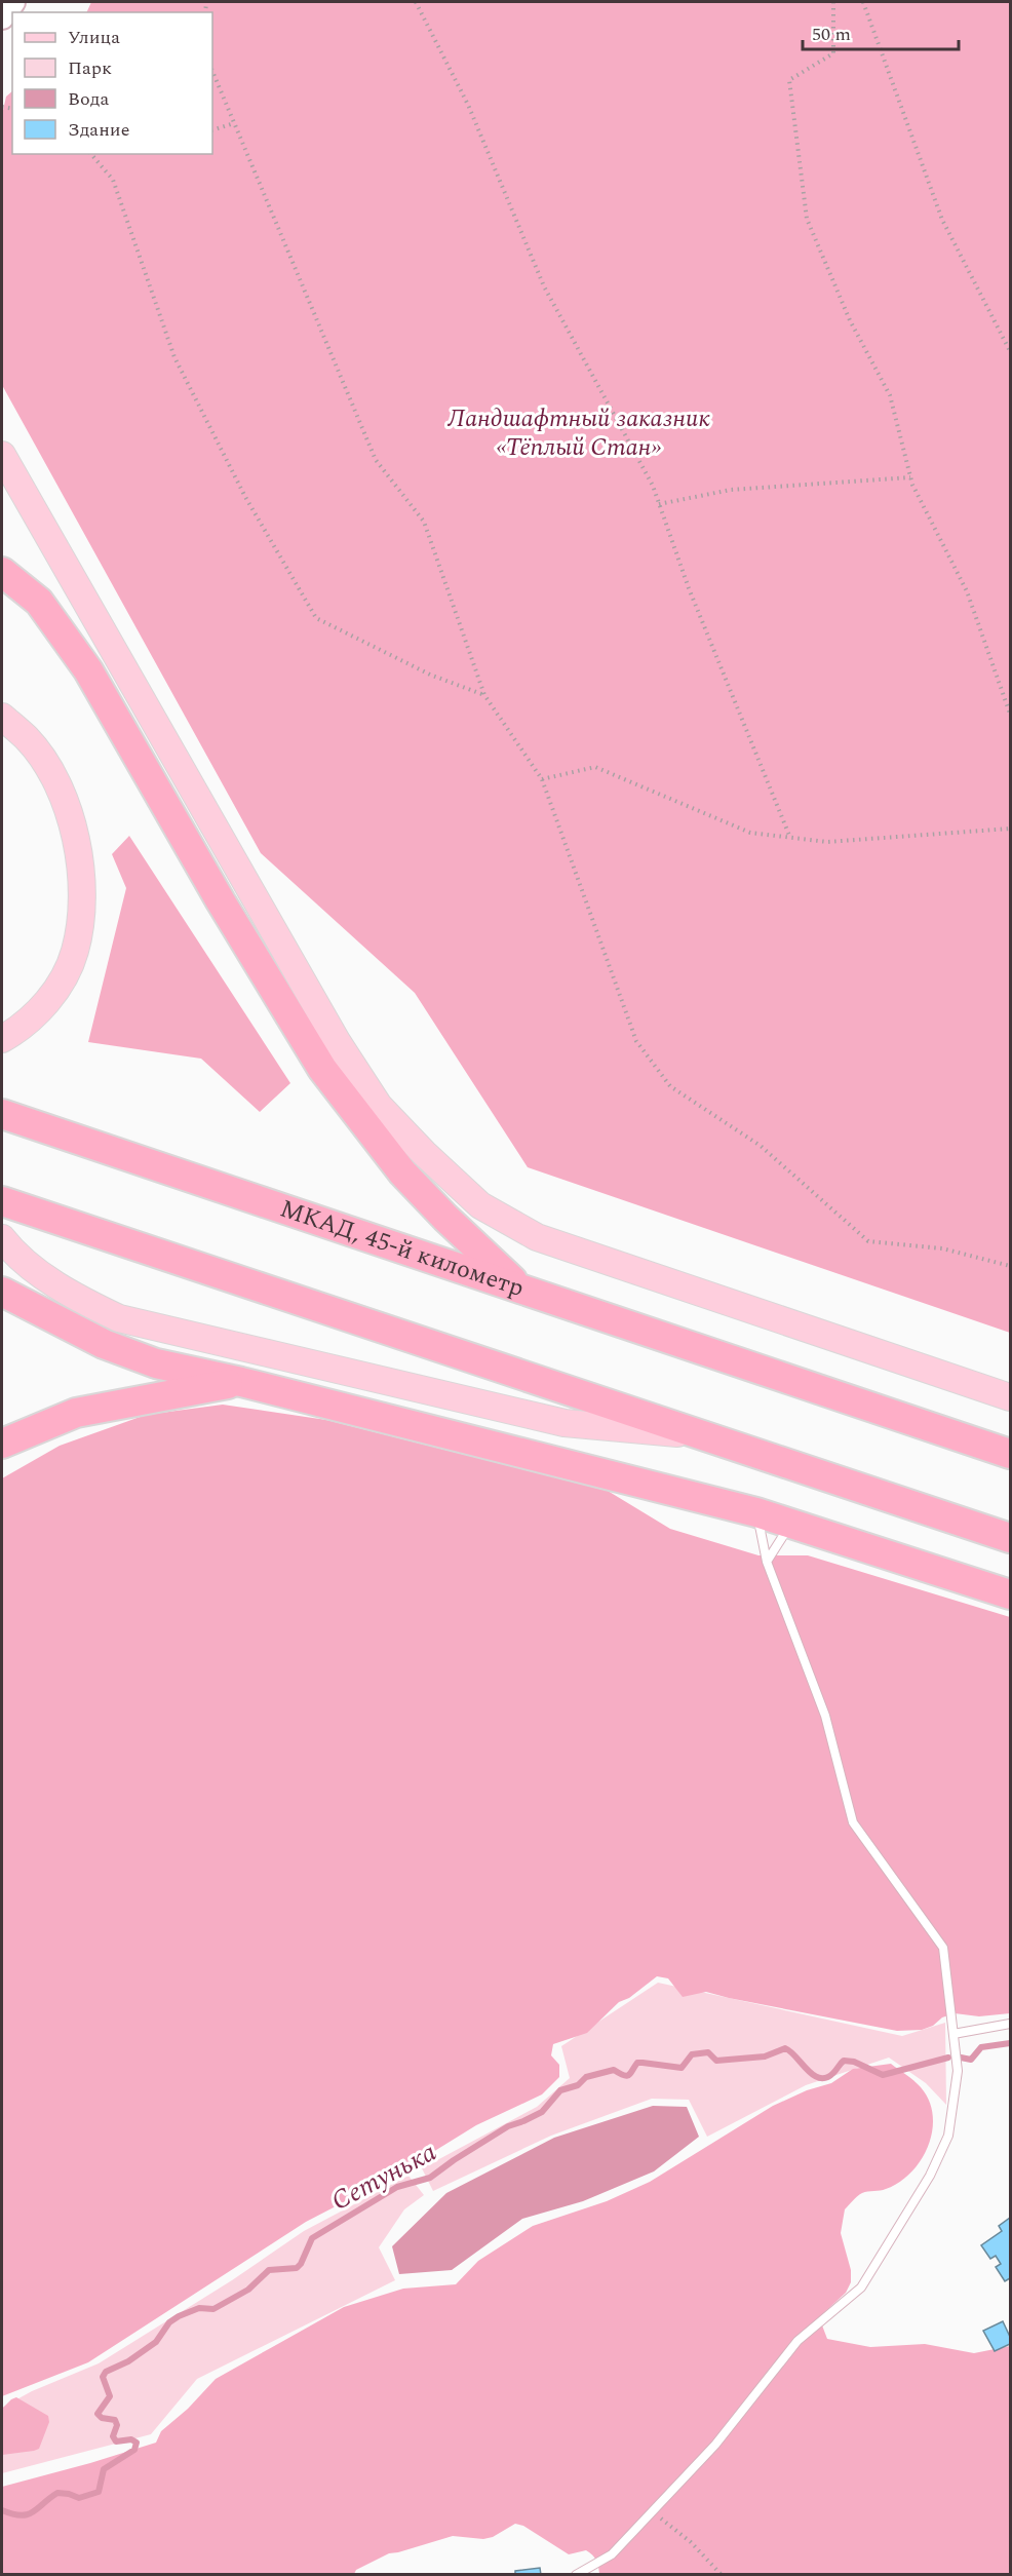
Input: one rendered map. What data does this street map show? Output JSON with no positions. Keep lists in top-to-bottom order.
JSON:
{
  "streets": {
    "highway": ["МКАД, 45-й километр"]
  },
  "water": ["Сетунька"],
  "parks": ["Ландшафтный заказник «Тёплый Стан»"],
  "legend": [
    "Улица",
    "Парк",
    "Вода",
    "Здание"
  ],
  "scale_bar": "50 m"
}
